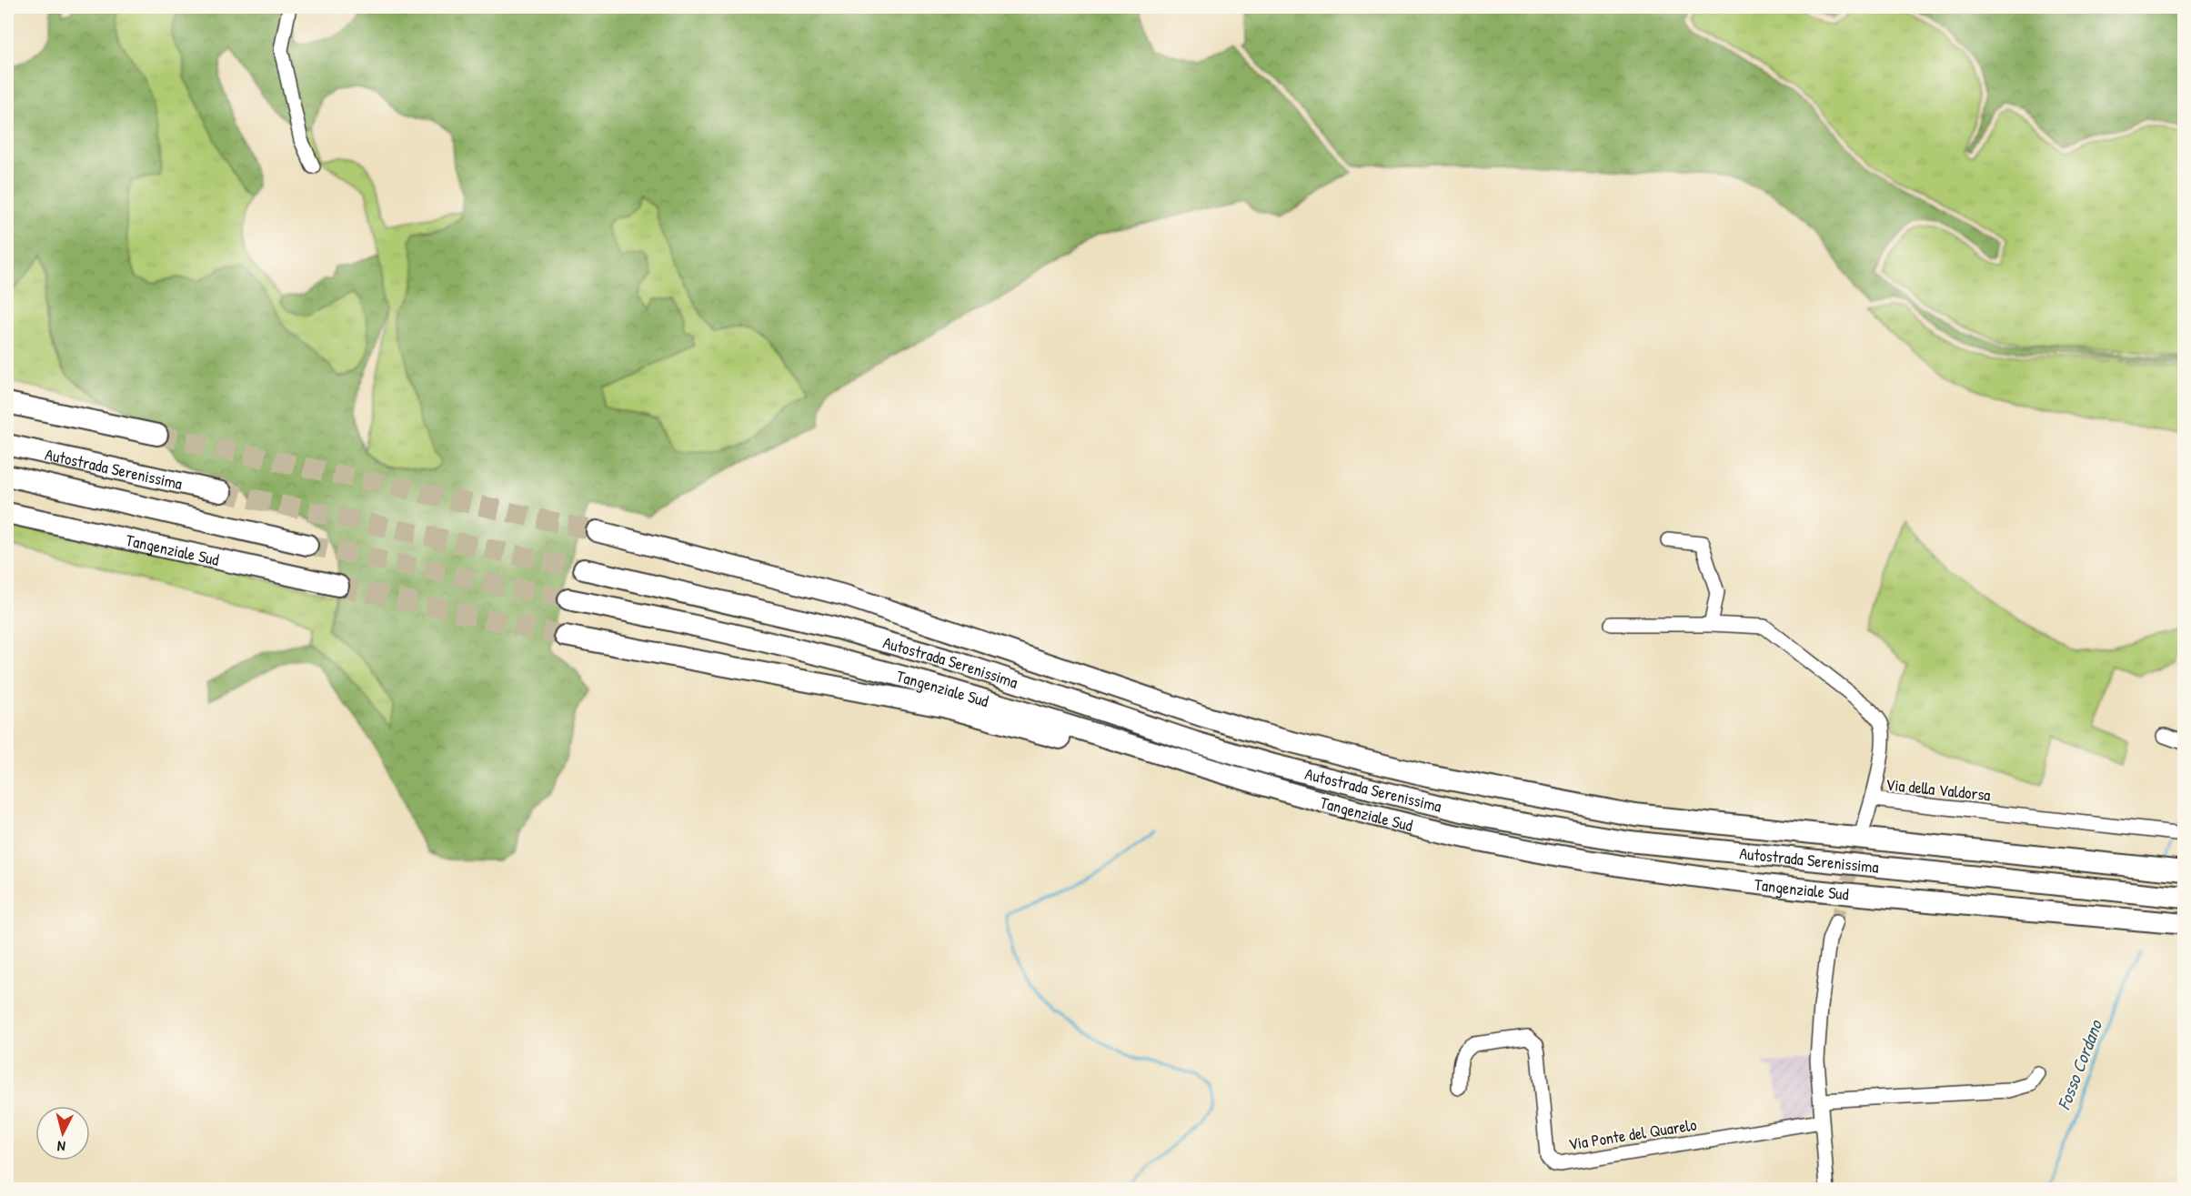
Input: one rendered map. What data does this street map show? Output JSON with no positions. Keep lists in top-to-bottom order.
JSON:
{
  "streets": {
    "highway": ["Autostrada Serenissima", "Tangenziale Sud"],
    "street": ["Via della Valdorsa", "Via Ponte del Quarelo"]
  },
  "water": ["Fosso Cordano"],
  "north": "bottom"
}
